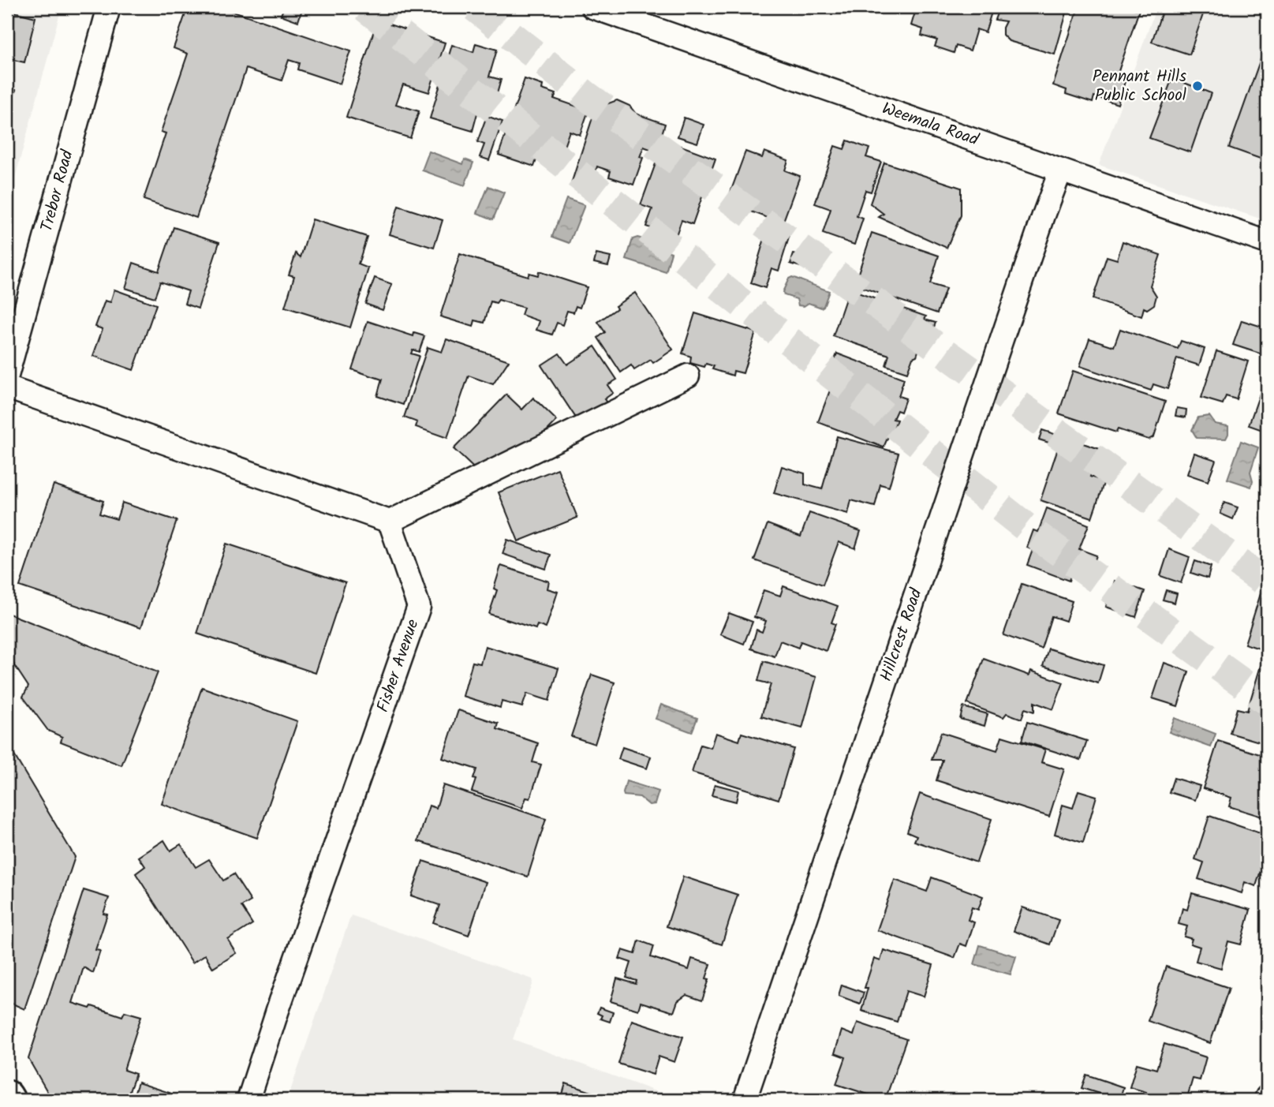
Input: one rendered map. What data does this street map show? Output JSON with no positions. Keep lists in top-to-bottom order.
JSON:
{
  "streets": {
    "street": [
      "Weemala Road",
      "Trebor Road",
      "Hillcrest Road",
      "Fisher Avenue"
    ]
  },
  "crossings": [
    ["Weemala Road", "Hillcrest Road"]
  ],
  "places": ["Pennant Hills Public School"]
}
